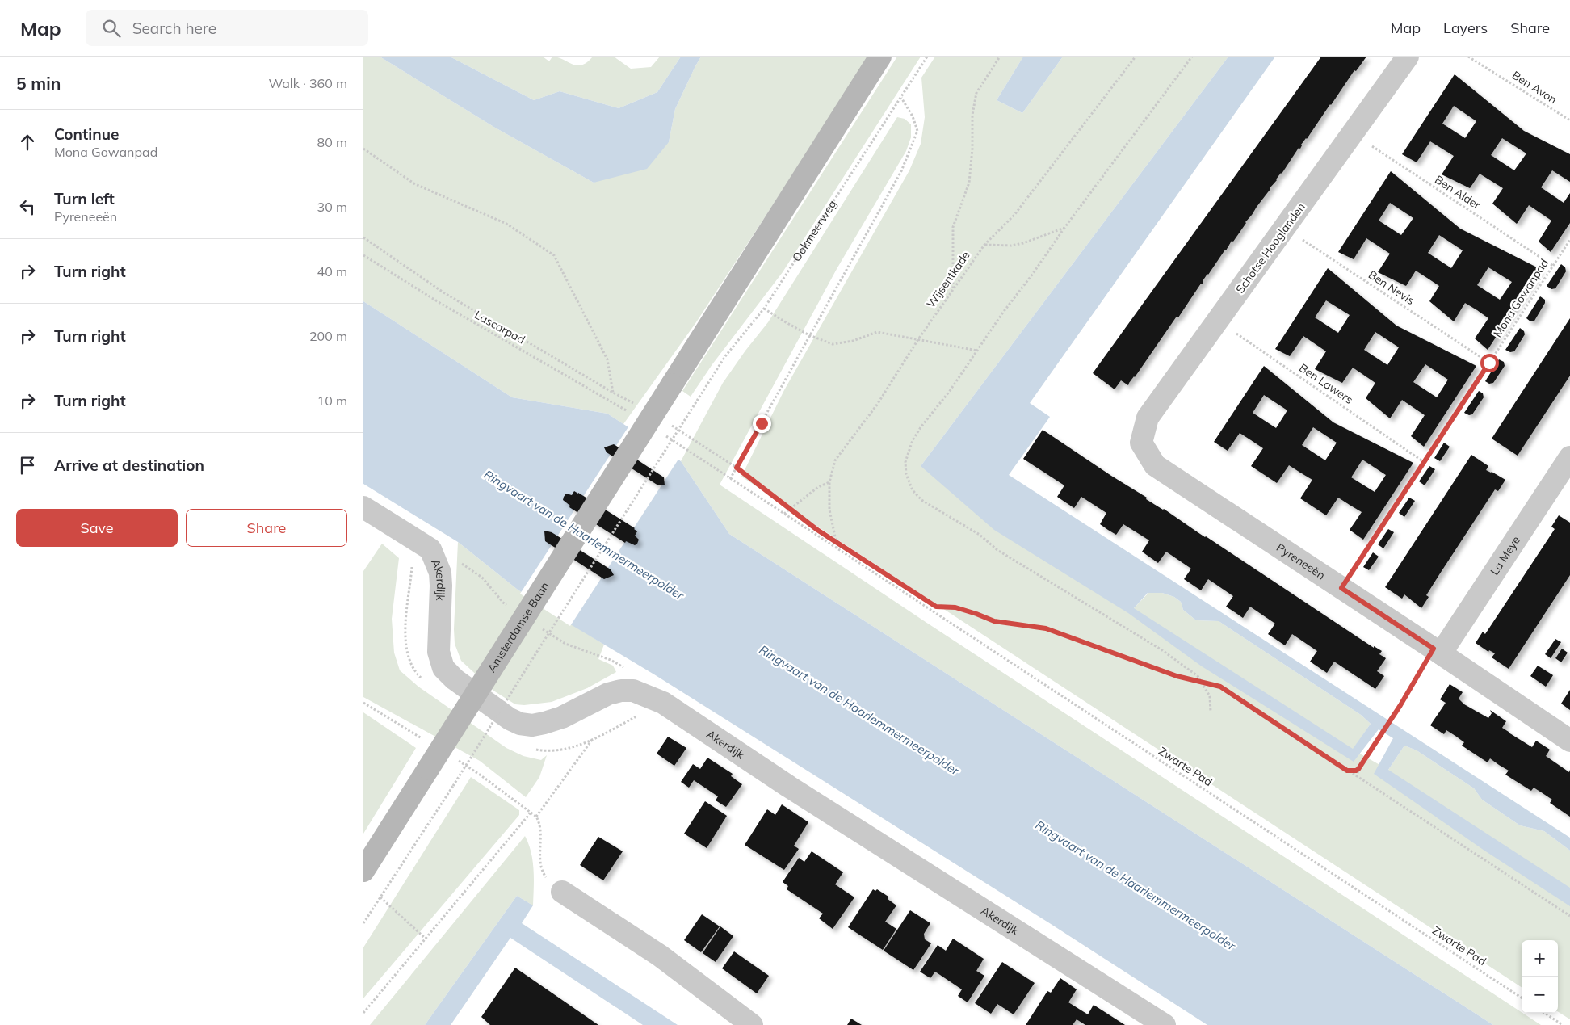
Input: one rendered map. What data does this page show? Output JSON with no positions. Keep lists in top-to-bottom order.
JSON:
{
  "streets": {
    "main road": ["Amsterdamse Baan"],
    "street": [
      "Schotse Hooglanden",
      "La Meye",
      "Pyreneeën",
      "Akerdijk"
    ],
    "path": [
      "Ben Avon",
      "Ben Alder",
      "Ookmeerweg",
      "Wijsentkade",
      "Ben Nevis",
      "Mona Gowanpad",
      "Lascarpad",
      "Ben Lawers",
      "Zwarte Pad"
    ]
  },
  "crossings": [
    ["Ben Alder", "Schotse Hooglanden"],
    ["Ben Alder", "Mona Gowanpad"],
    ["Schotse Hooglanden", "Ben Nevis"],
    ["Schotse Hooglanden", "Ben Lawers"],
    ["Schotse Hooglanden", "Pyreneeën"],
    ["Wijsentkade", "Zwarte Pad"],
    ["Ben Nevis", "Mona Gowanpad"],
    ["Mona Gowanpad", "Ben Lawers"],
    ["Mona Gowanpad", "Pyreneeën"],
    ["La Meye", "Pyreneeën"]
  ],
  "water": ["Ringvaart van de Haarlemmermeerpolder"],
  "page": {
    "header": "Map",
    "search": "Search here",
    "nav": ["Map", "Layers", "Share"],
    "heading": ["5 min", "Walk · 360 m"],
    "list": [
      ["Continue", "Mona Gowanpad", "80 m"],
      ["Turn left", "Pyreneeën", "30 m"],
      ["Turn right", "40 m"],
      ["Turn right", "200 m"],
      ["Turn right", "10 m"],
      "Arrive at destination"
    ],
    "buttons": ["Save", "Share"],
    "map_buttons": ["+", "−"]
  }
}
